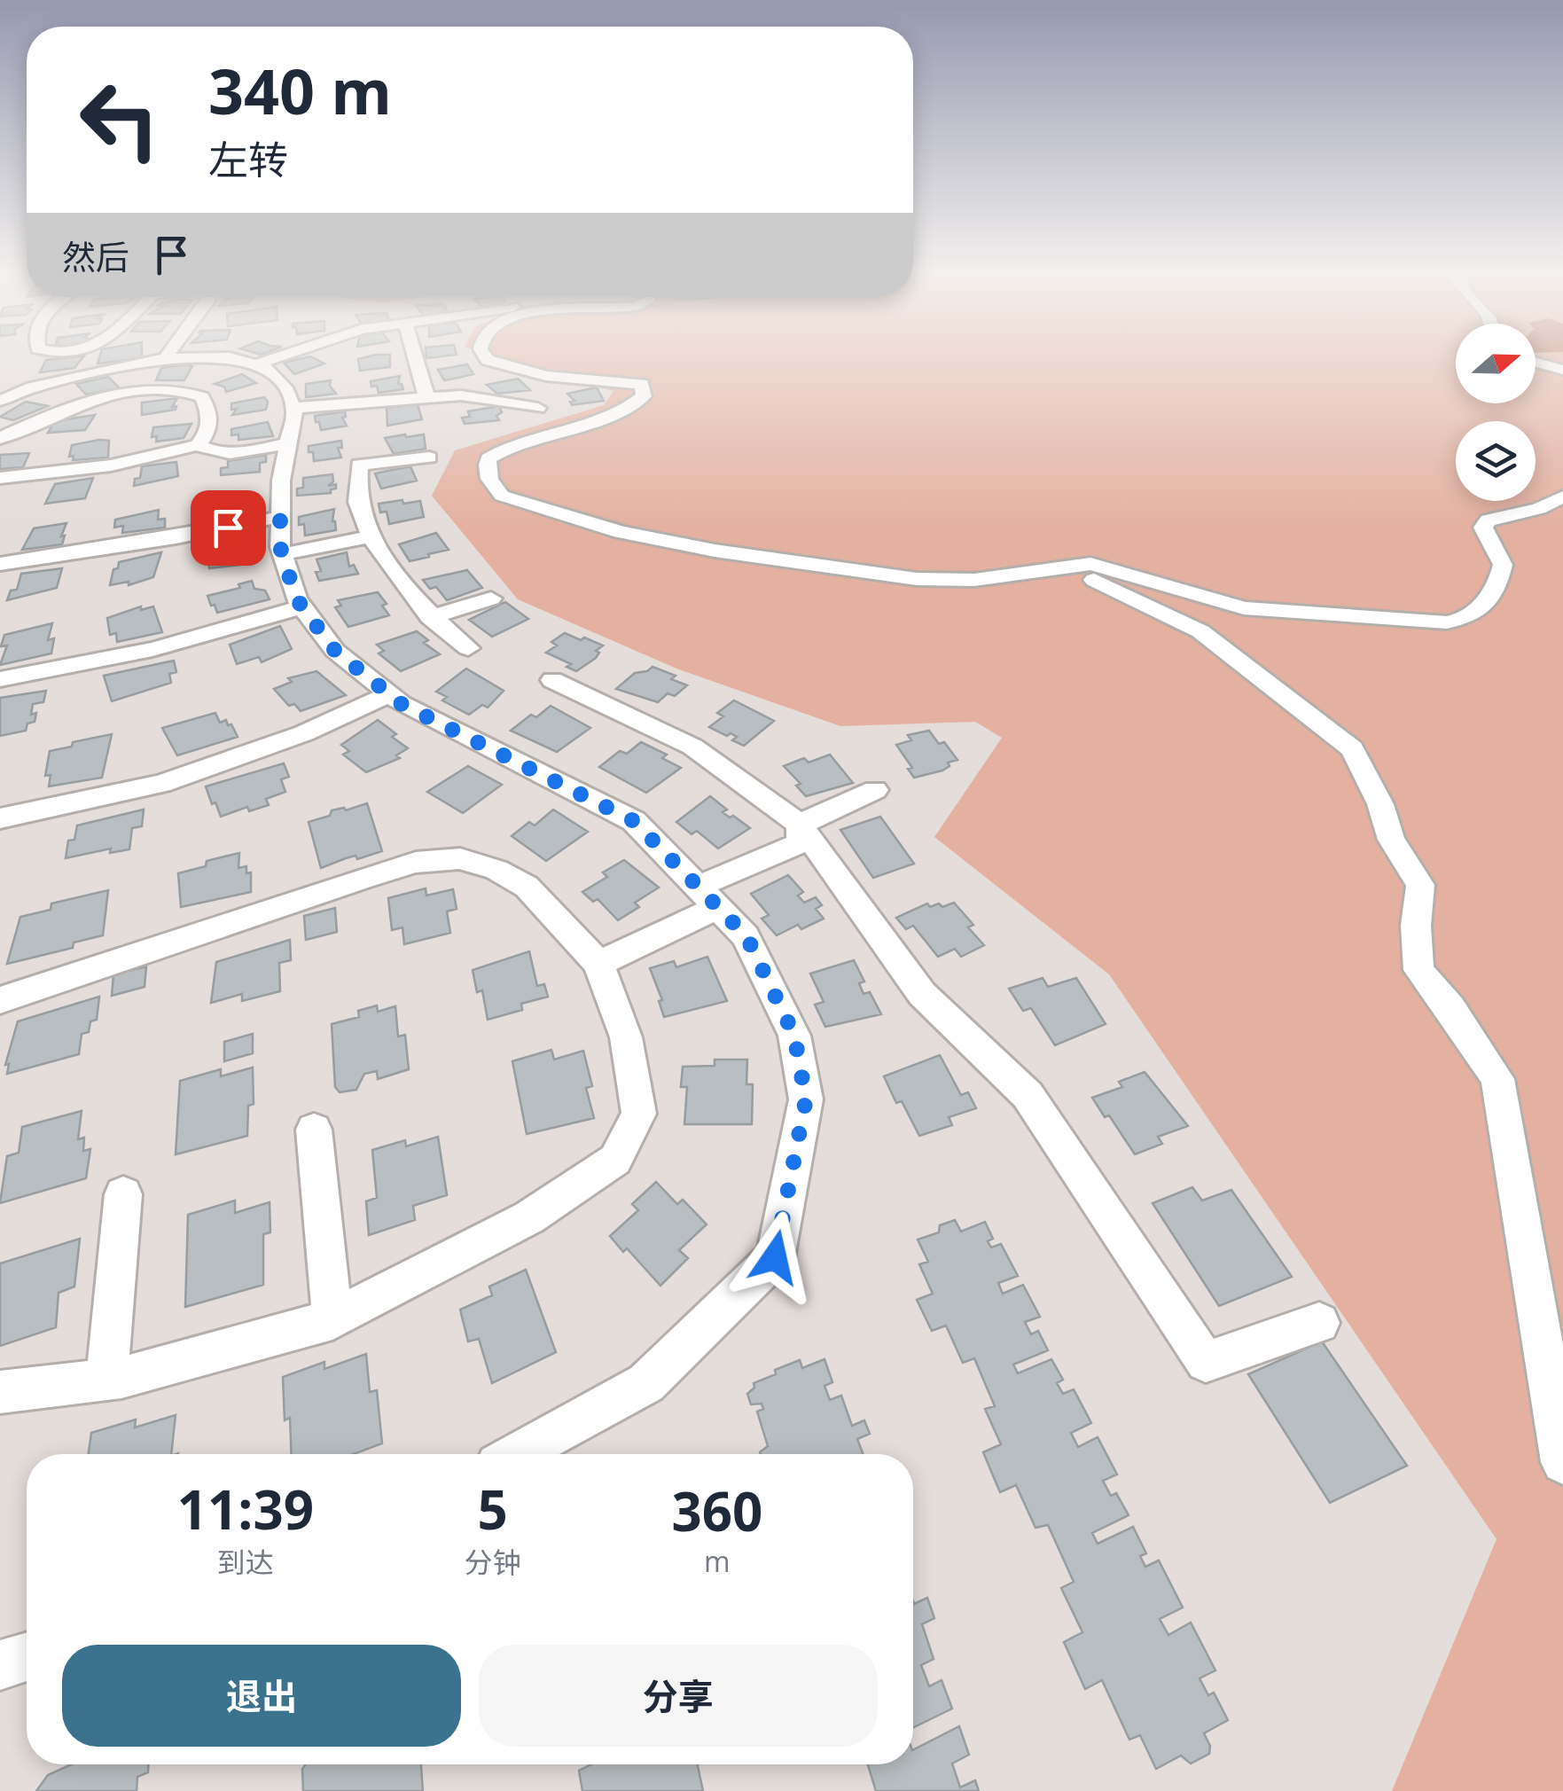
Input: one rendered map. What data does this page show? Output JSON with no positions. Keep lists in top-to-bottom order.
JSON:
{
  "north": "right",
  "page": {
    "turn": ["340 m", "左转"],
    "then": "然后",
    "eta": [
      "11:39",
      "到达",
      "5",
      "分钟",
      "360",
      "m"
    ],
    "buttons": ["退出", "分享"]
  }
}
